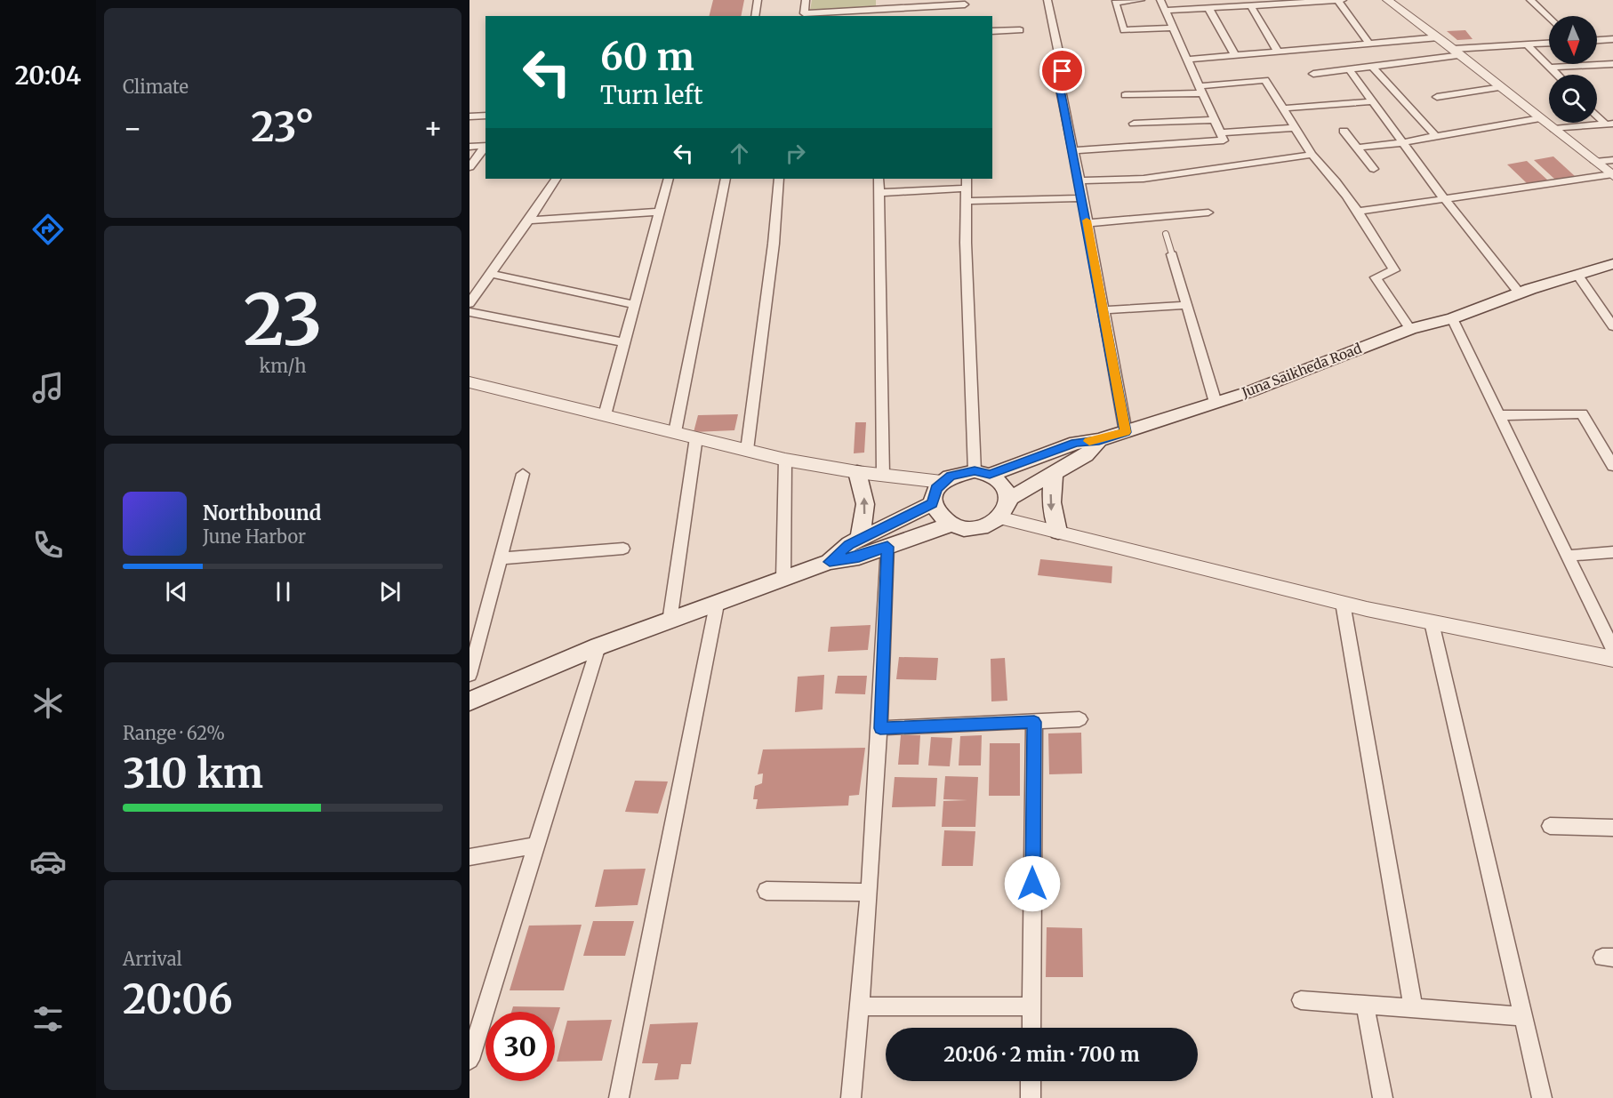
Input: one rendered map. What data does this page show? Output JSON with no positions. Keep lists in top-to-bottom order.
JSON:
{
  "streets": {
    "main road": ["Juna Saikheda Road"]
  },
  "north": "bottom",
  "page": {
    "tabs": "20:04",
    "tile": [
      "Climate",
      ["23", "km/h"],
      ["Range · 62%", "310 km"],
      ["Arrival", "20:06"]
    ],
    "turn": ["60 m", "Turn left"],
    "heat": ["−", "23°", "+"],
    "song": ["Northbound", "June Harbor"],
    "limit": "30",
    "trip": "20:06 · 2 min · 700 m"
  }
}
